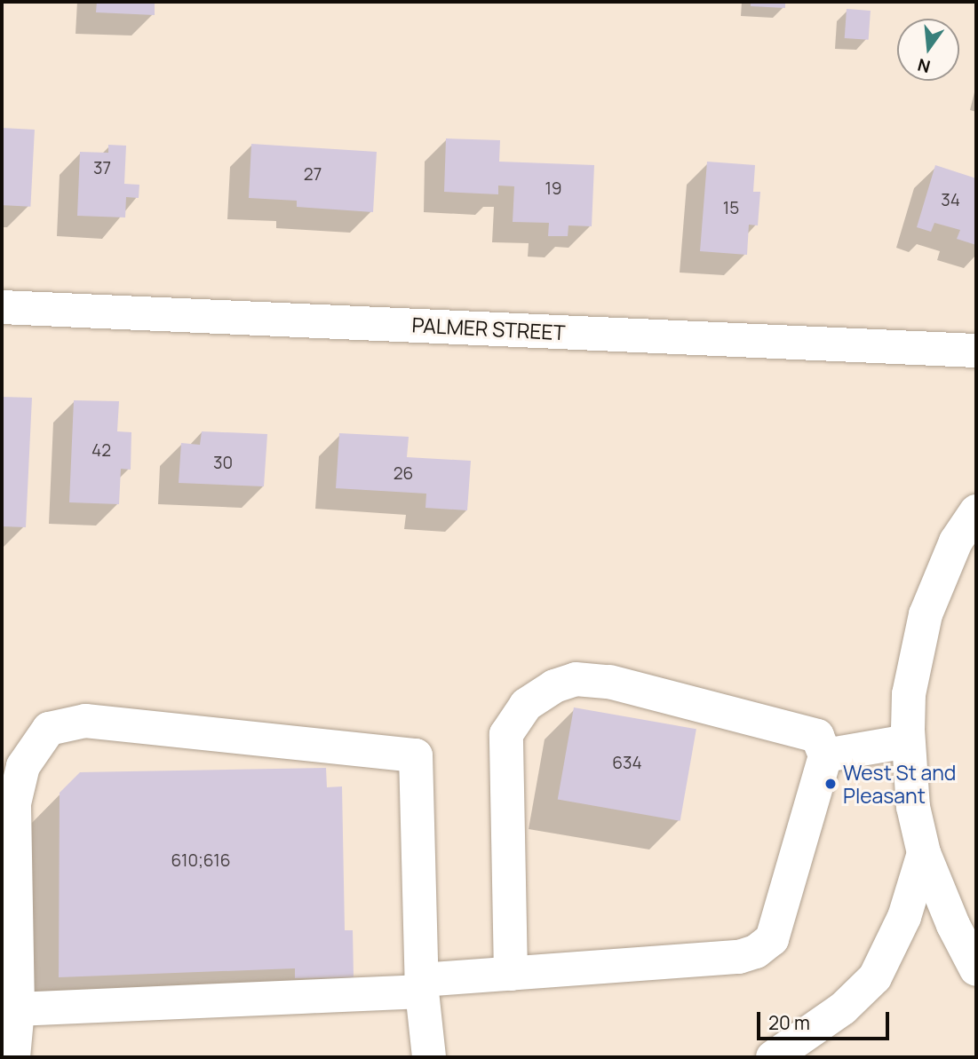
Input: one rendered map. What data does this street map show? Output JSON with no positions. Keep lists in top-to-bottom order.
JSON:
{
  "streets": {
    "street": ["PALMER STREET"]
  },
  "places": ["West St and Pleasant"],
  "house_numbers": [
    "37",
    "27",
    "19",
    "34",
    "15",
    "42",
    "30",
    "26",
    "634",
    "610;616"
  ],
  "scale_bar": "20 m",
  "north": "bottom"
}
